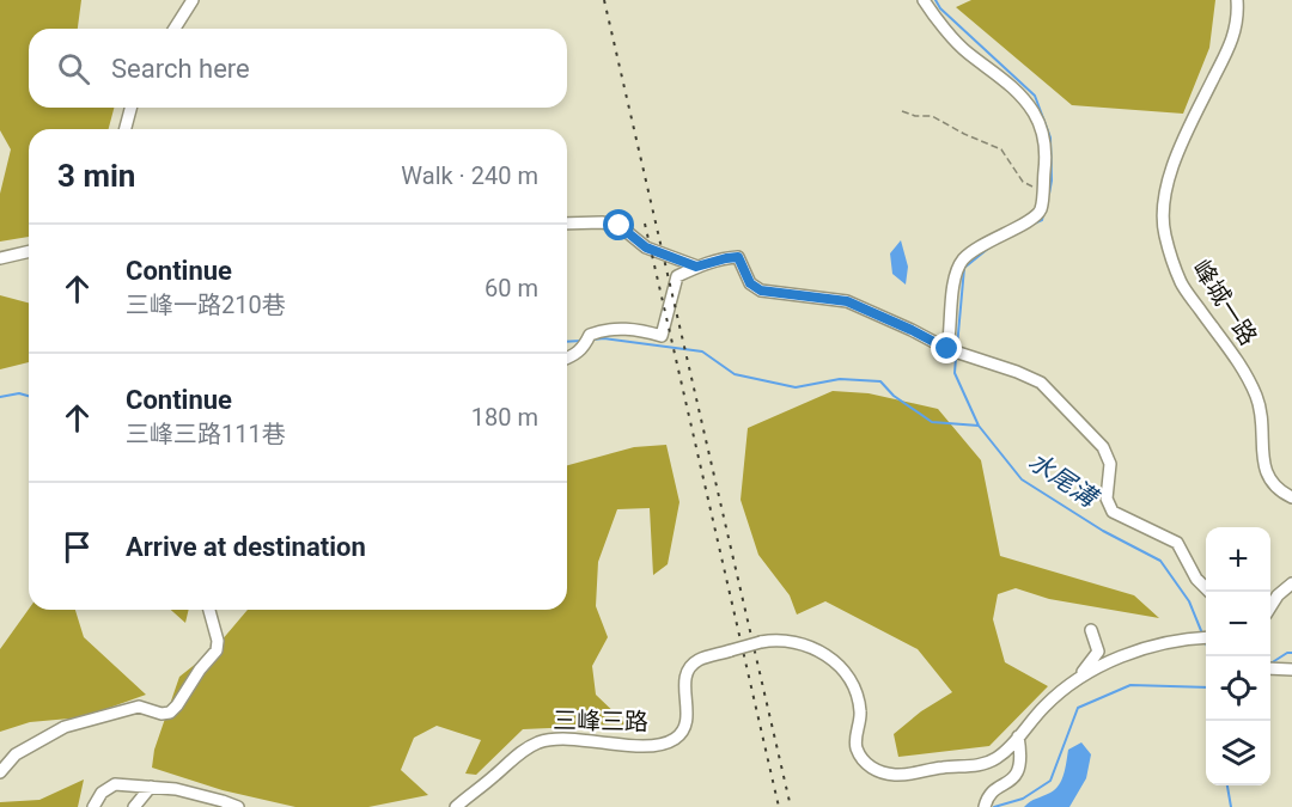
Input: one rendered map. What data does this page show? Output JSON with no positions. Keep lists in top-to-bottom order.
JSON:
{
  "streets": {
    "street": ["峰城一路", "三峰三路"]
  },
  "water": ["水尾溝"],
  "page": {
    "search": "Search here",
    "heading": ["3 min", "Walk · 240 m"],
    "list": [
      ["Continue", "三峰一路210巷", "60 m"],
      ["Continue", "三峰三路111巷", "180 m"],
      "Arrive at destination"
    ],
    "map_buttons": ["+", "−"]
  }
}
